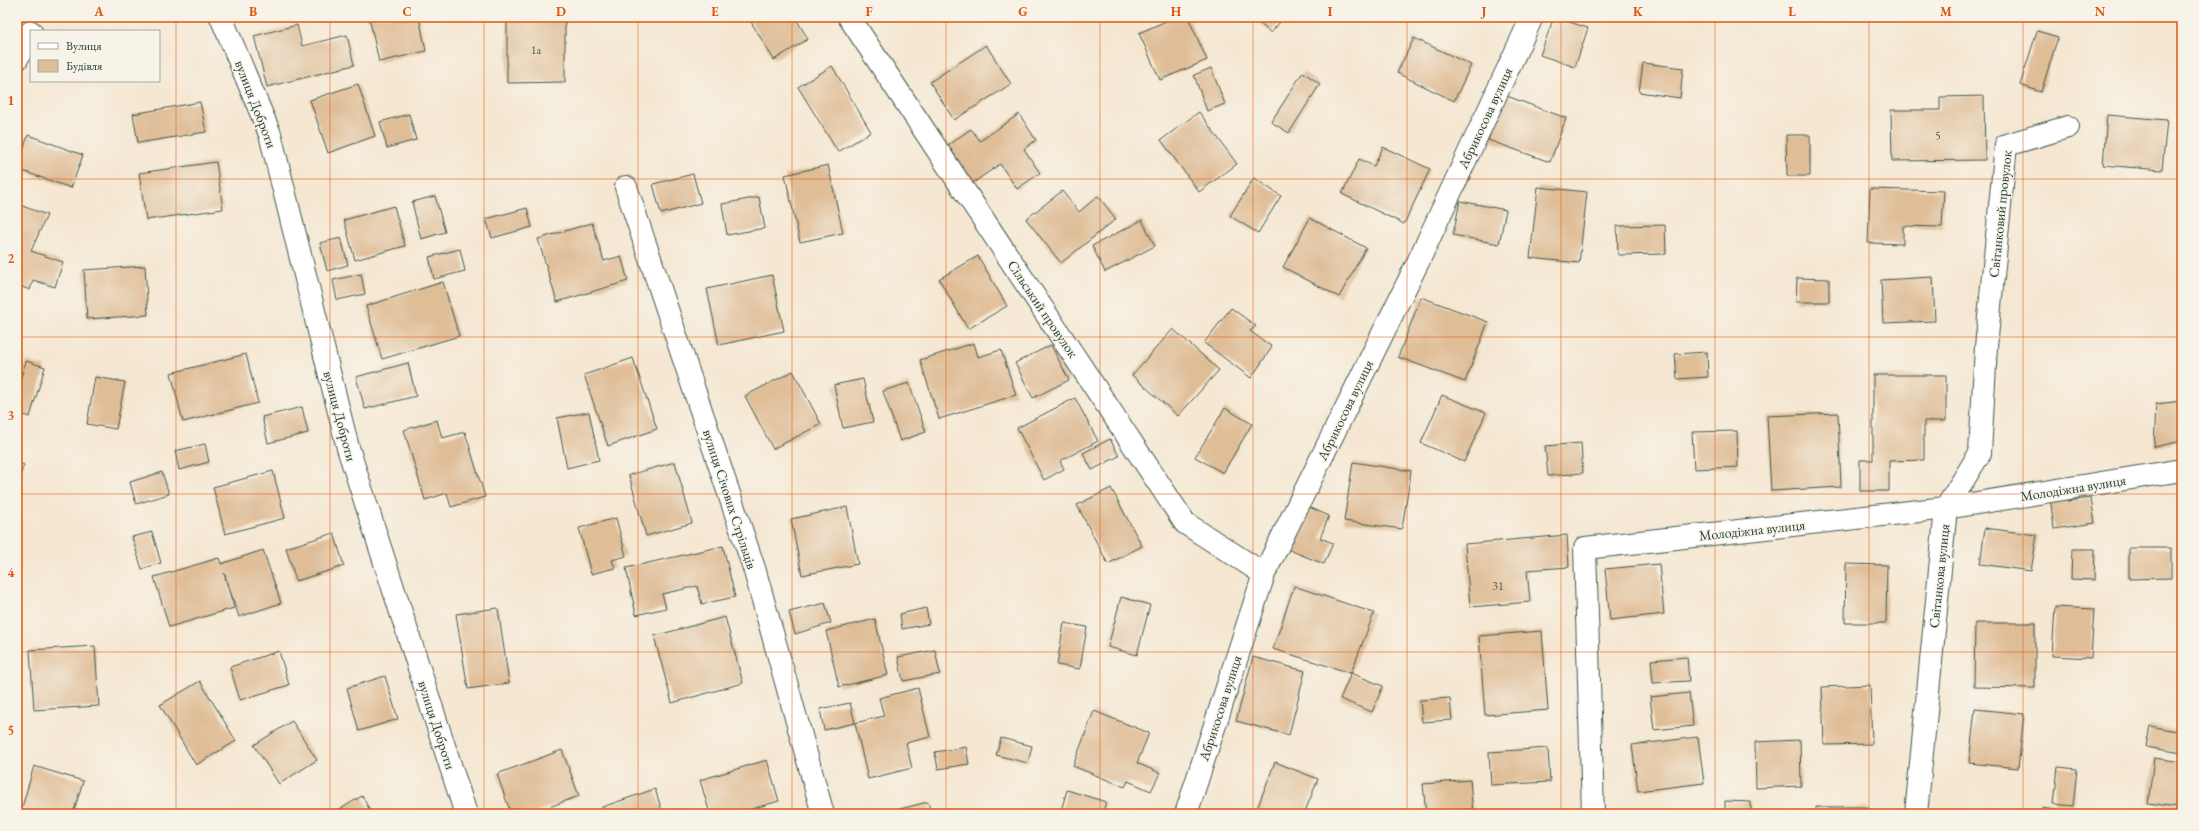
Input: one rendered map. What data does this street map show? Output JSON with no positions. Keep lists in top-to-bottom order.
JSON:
{
  "streets": {
    "street": [
      "вулиця Доброти",
      "Абрикосова вулиця",
      "Світанковий провулок",
      "Сільський провулок",
      "Молодіжна вулиця",
      "вулиця Січових Стрільців",
      "Світанкова вулиця"
    ]
  },
  "crossings": [
    ["Абрикосова вулиця", "Сільський провулок"],
    ["Світанковий провулок", "Світанкова вулиця"],
    ["Молодіжна вулиця", "Світанкова вулиця"]
  ],
  "house_numbers": ["1а", "5", "31"],
  "legend": ["Вулиця", "Будівля"],
  "grid": {
    "columns": [
      "A",
      "B",
      "C",
      "D",
      "E",
      "F",
      "G",
      "H",
      "I",
      "J",
      "K",
      "L",
      "M",
      "N"
    ],
    "rows": [
      "1",
      "2",
      "3",
      "4",
      "5"
    ]
  }
}
